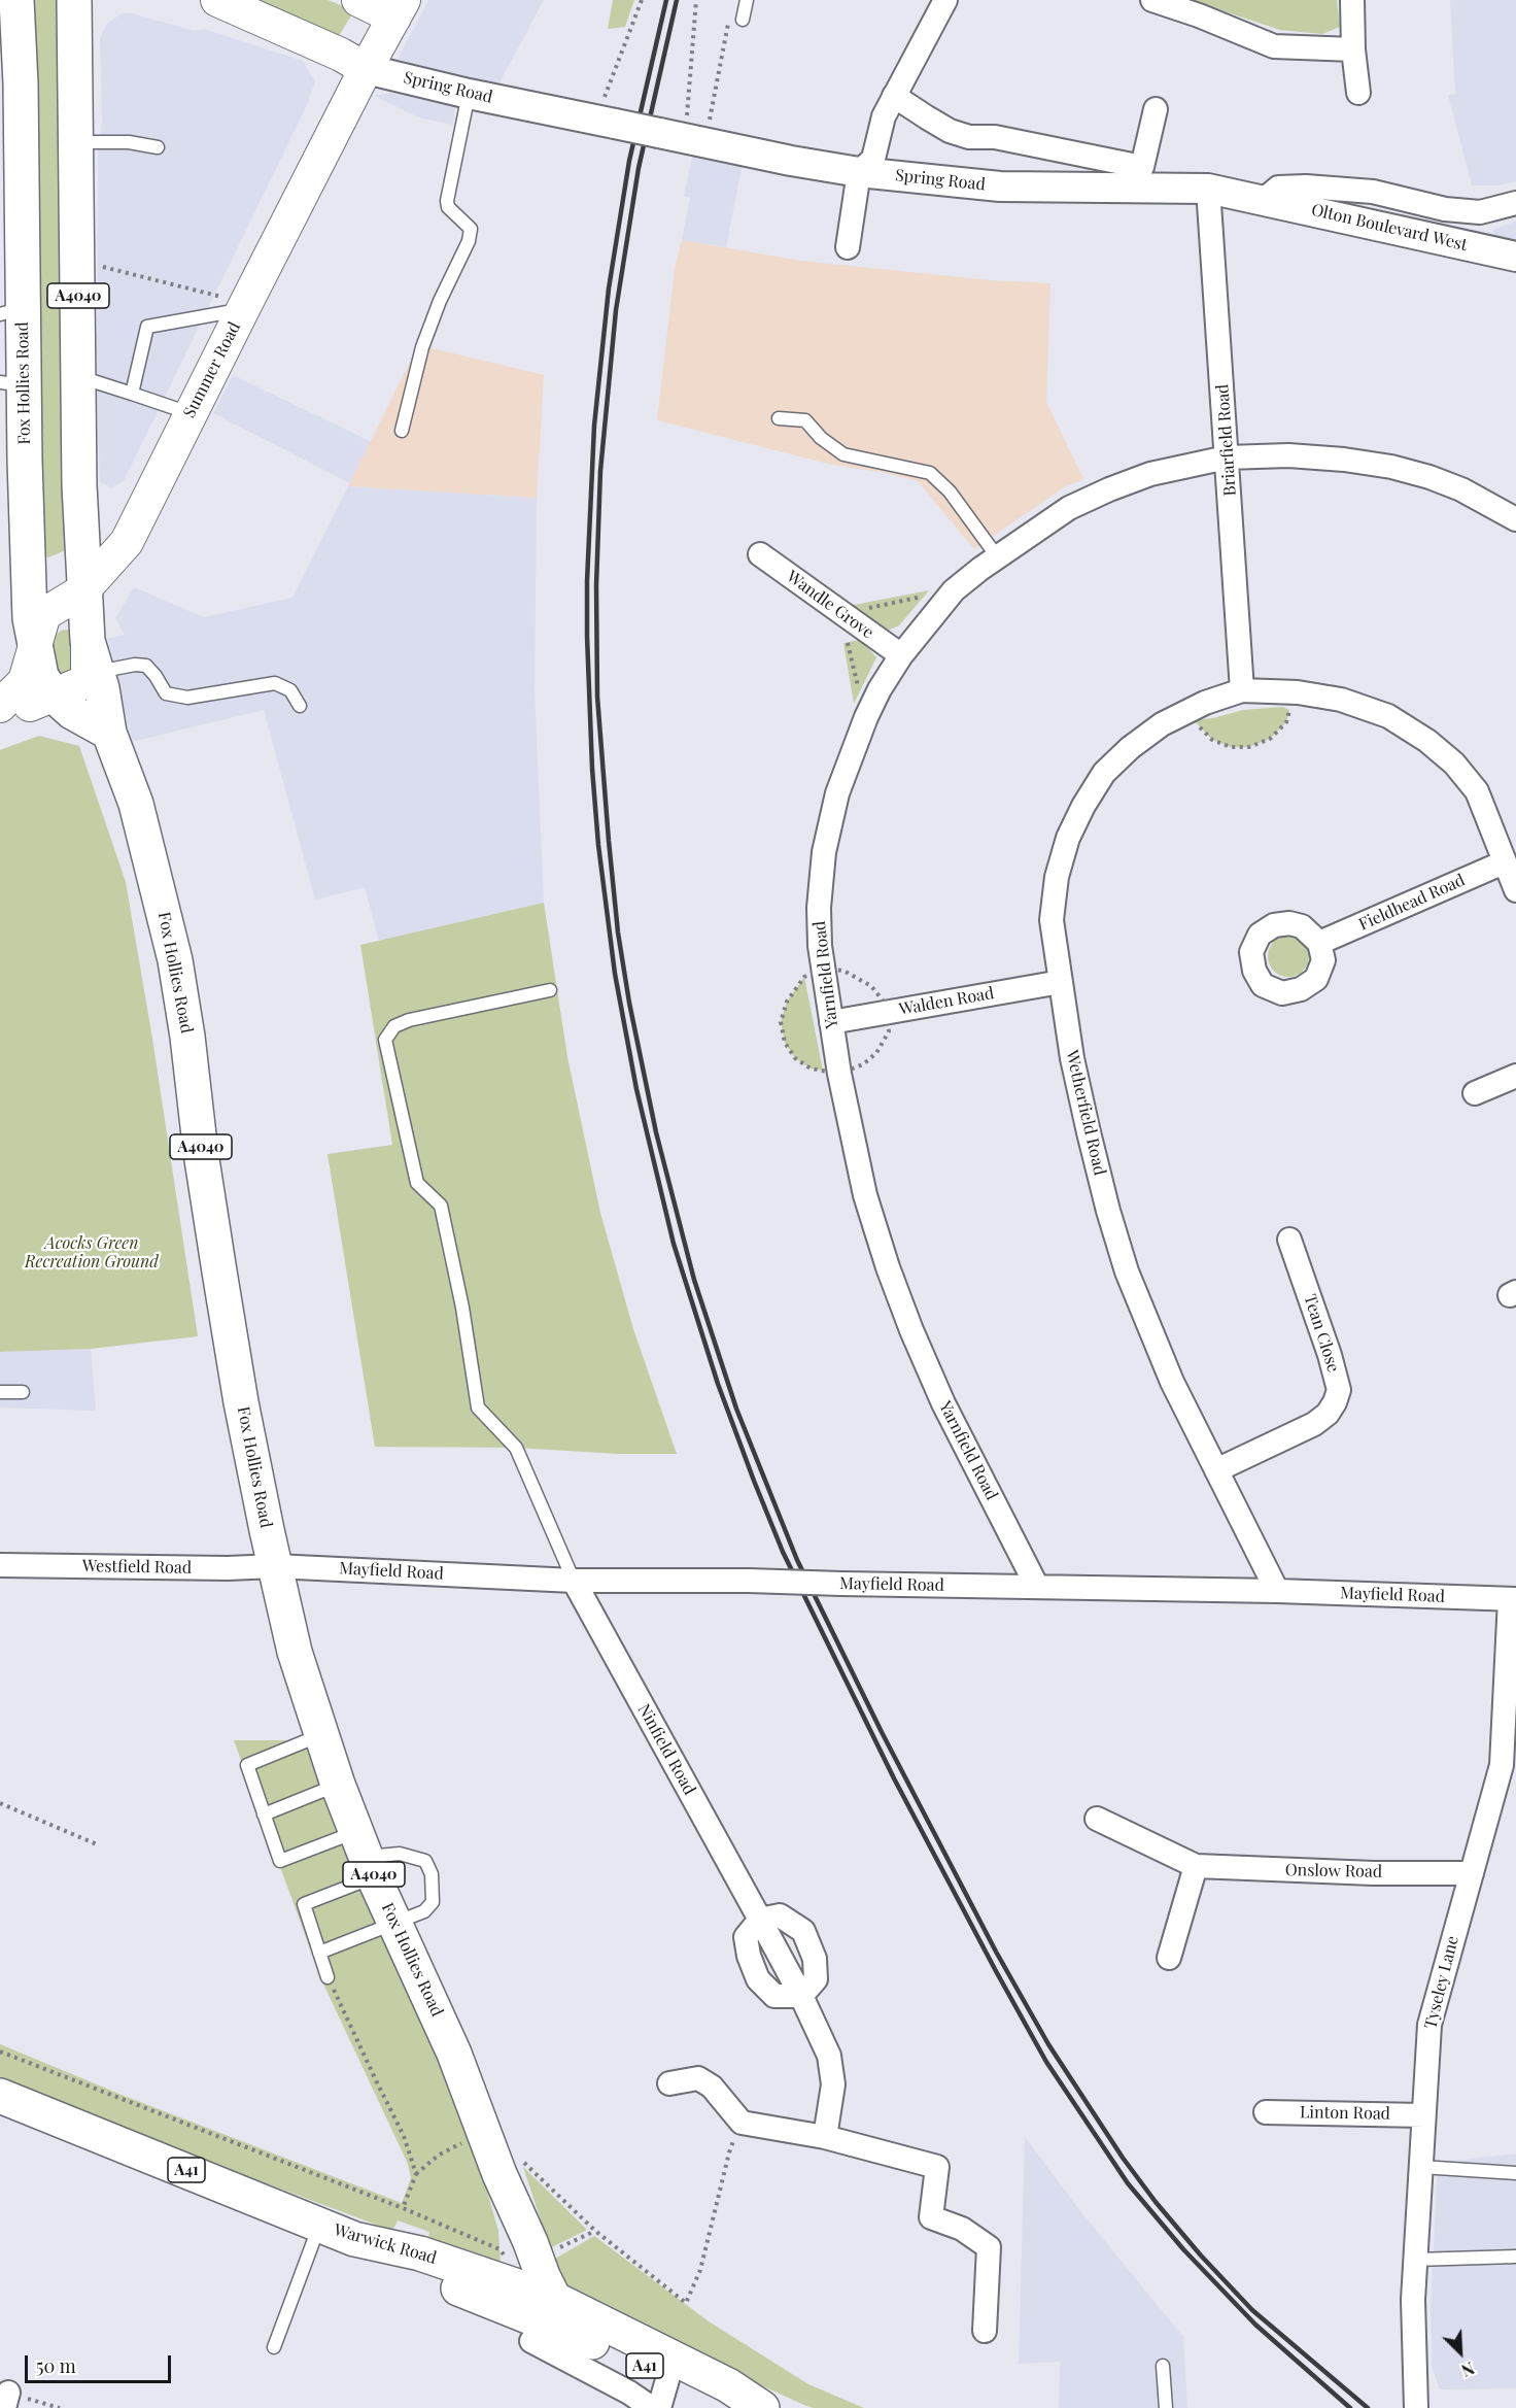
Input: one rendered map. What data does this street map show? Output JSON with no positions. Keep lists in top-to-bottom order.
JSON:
{
  "streets": {
    "main road": [
      "A4040",
      "Summer Road",
      "Fox Hollies Road",
      "A41",
      "Warwick Road"
    ],
    "street": [
      "Spring Road",
      "Olton Boulevard West",
      "Briarfield Road",
      "Wandle Grove",
      "Fieldhead Road",
      "Yarnfield Road",
      "Walden Road",
      "Wetherfield Road",
      "Tean Close",
      "Westfield Road",
      "Mayfield Road",
      "Ninfield Road",
      "Onslow Road",
      "Tyseley Lane",
      "Linton Road"
    ]
  },
  "crossings": [
    ["Spring Road", "Olton Boulevard West"],
    ["Spring Road", "Summer Road"],
    ["Spring Road", "Briarfield Road"],
    ["Summer Road", "Fox Hollies Road"],
    ["Fox Hollies Road", "Westfield Road"],
    ["Fox Hollies Road", "Mayfield Road"],
    ["Fox Hollies Road", "A41"],
    ["Fox Hollies Road", "Warwick Road"],
    ["Briarfield Road", "Yarnfield Road"],
    ["Briarfield Road", "Wetherfield Road"],
    ["Wandle Grove", "Yarnfield Road"],
    ["Yarnfield Road", "Walden Road"],
    ["Yarnfield Road", "Mayfield Road"],
    ["Walden Road", "Wetherfield Road"],
    ["Wetherfield Road", "Tean Close"],
    ["Wetherfield Road", "Mayfield Road"],
    ["Westfield Road", "Mayfield Road"],
    ["Mayfield Road", "Ninfield Road"],
    ["Mayfield Road", "Tyseley Lane"],
    ["Onslow Road", "Tyseley Lane"],
    ["Tyseley Lane", "Linton Road"],
    ["A41", "Warwick Road"]
  ],
  "parks": ["Acocks Green Recreation Ground"],
  "scale_bar": "50 m",
  "north": "bottom right"
}
